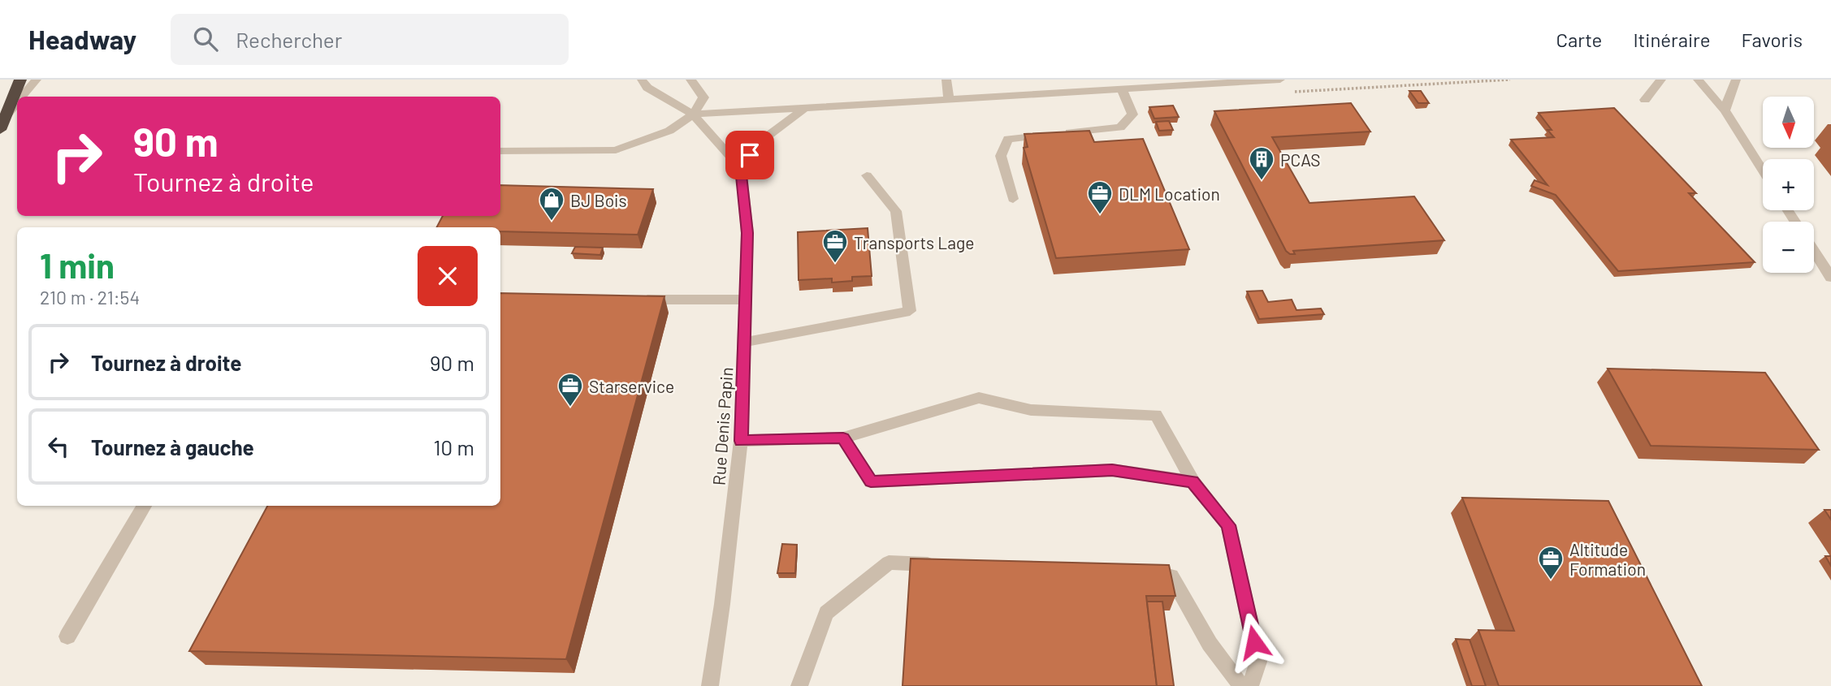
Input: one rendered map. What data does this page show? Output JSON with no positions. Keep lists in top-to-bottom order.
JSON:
{
  "streets": {
    "street": ["Rue Denis Papin"]
  },
  "places": {
    "building": ["PCAS"],
    "office": [
      "DLM Location",
      "Transports Lage",
      "Starservice",
      "Altitude Formation"
    ],
    "shop": ["BJ Bois"]
  },
  "north": "bottom",
  "page": {
    "header": "Headway",
    "search": "Rechercher",
    "nav": ["Carte", "Itinéraire", "Favoris"],
    "map_buttons": ["+", "−"],
    "turn": ["90 m", "Tournez à droite"],
    "heading": ["1 min", "210 m · 21:54"],
    "list": [
      {
        "name": "Tournez à droite",
        "value": "90 m"
      },
      {
        "name": "Tournez à gauche",
        "value": "10 m"
      }
    ]
  }
}
